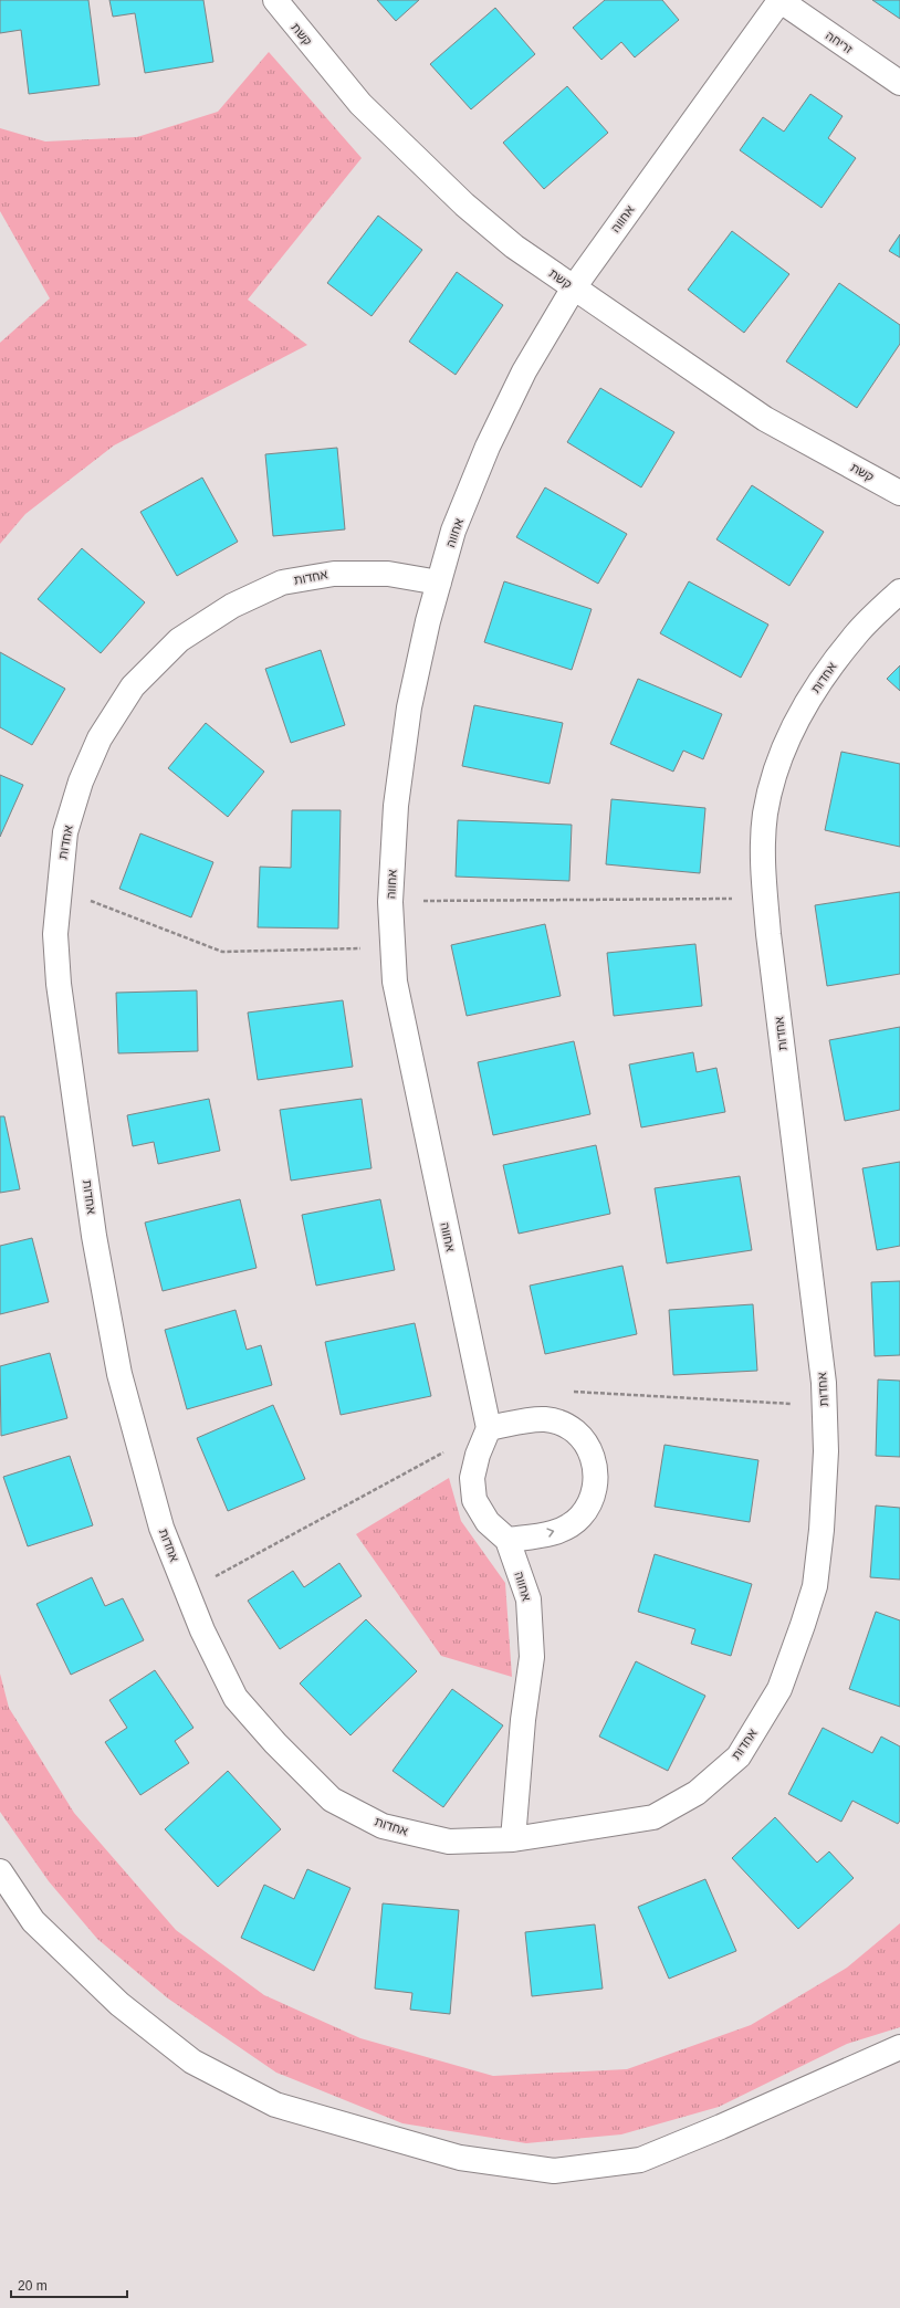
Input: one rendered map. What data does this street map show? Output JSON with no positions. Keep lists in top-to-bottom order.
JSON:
{
  "streets": {
    "street": [
      "קשת",
      "זריחה",
      "אחווה",
      "אחדות"
    ]
  },
  "crossings": [
    ["קשת", "אחווה"],
    ["זריחה", "אחווה"],
    ["אחווה", "אחדות"]
  ],
  "scale_bar": "20 m"
}
